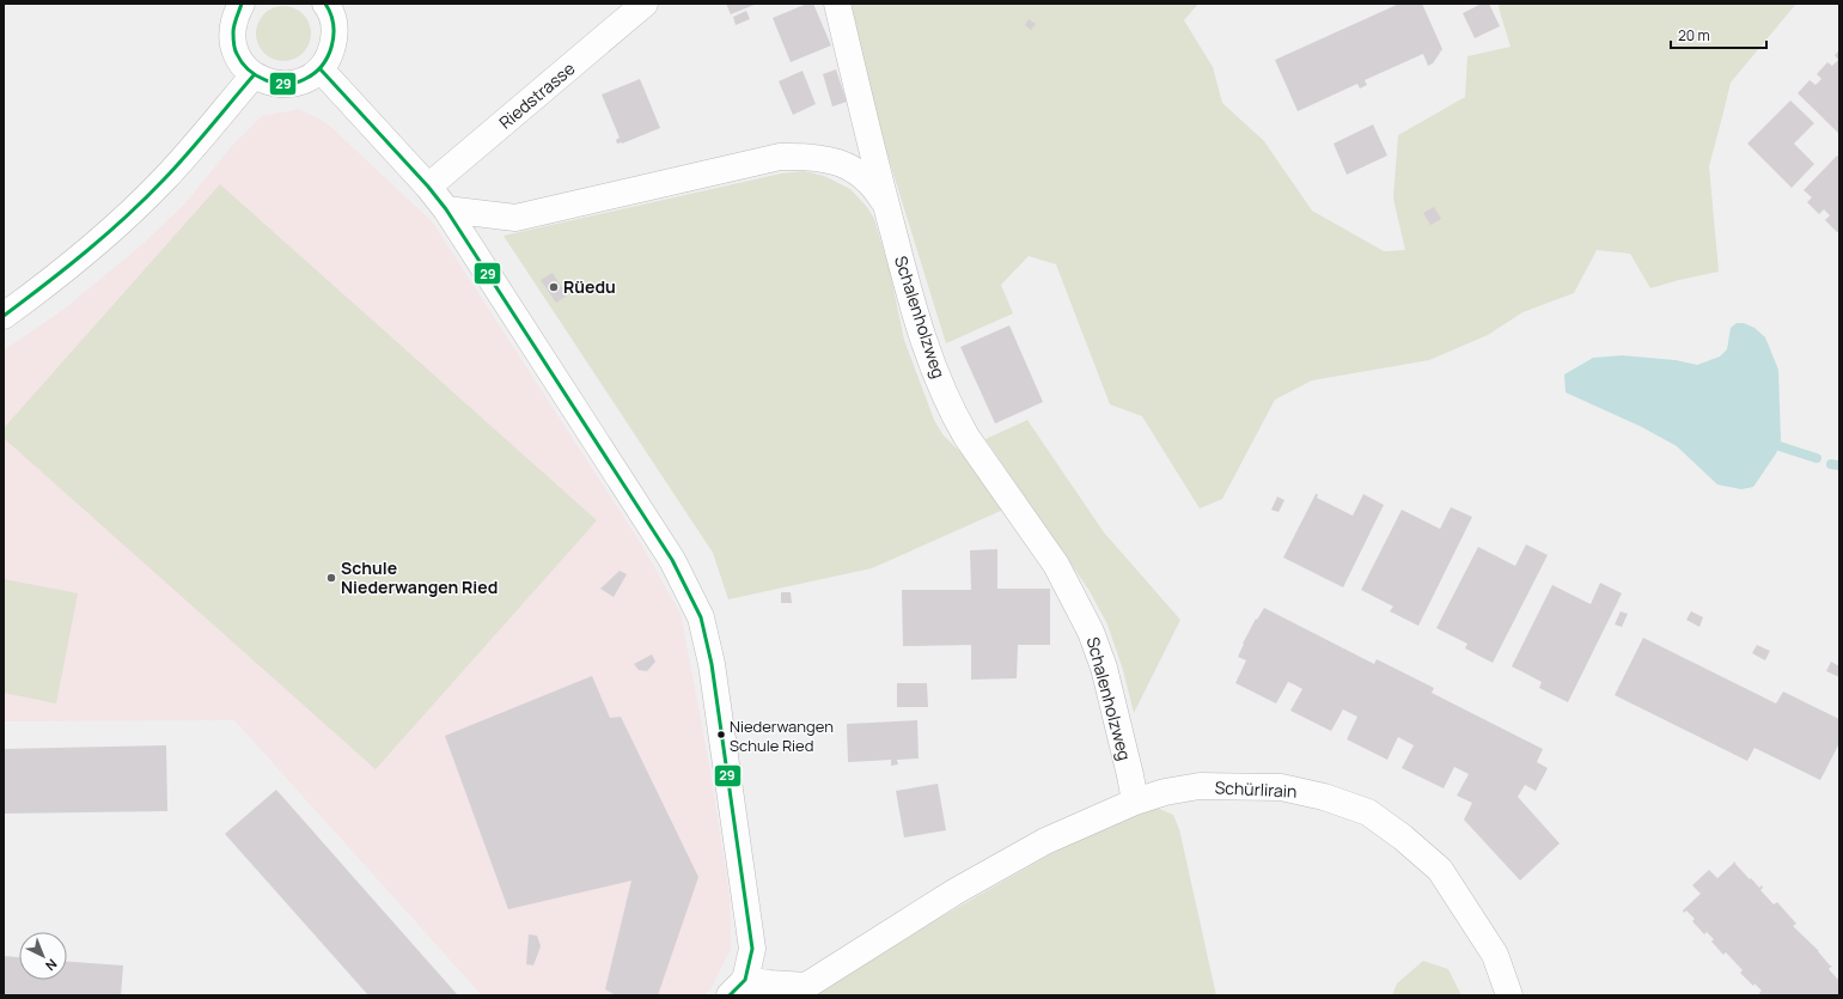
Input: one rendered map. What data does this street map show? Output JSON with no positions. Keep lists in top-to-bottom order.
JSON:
{
  "streets": {
    "street": ["Riedstrasse", "Schalenholzweg", "Schürlirain"]
  },
  "crossings": [
    ["Schalenholzweg", "Schürlirain"]
  ],
  "places": ["Rüedu", "Schule Niederwangen Ried", "Niederwangen Schule Ried"],
  "lines": ["transit line 29"],
  "scale_bar": "20 m",
  "north": "bottom right"
}
